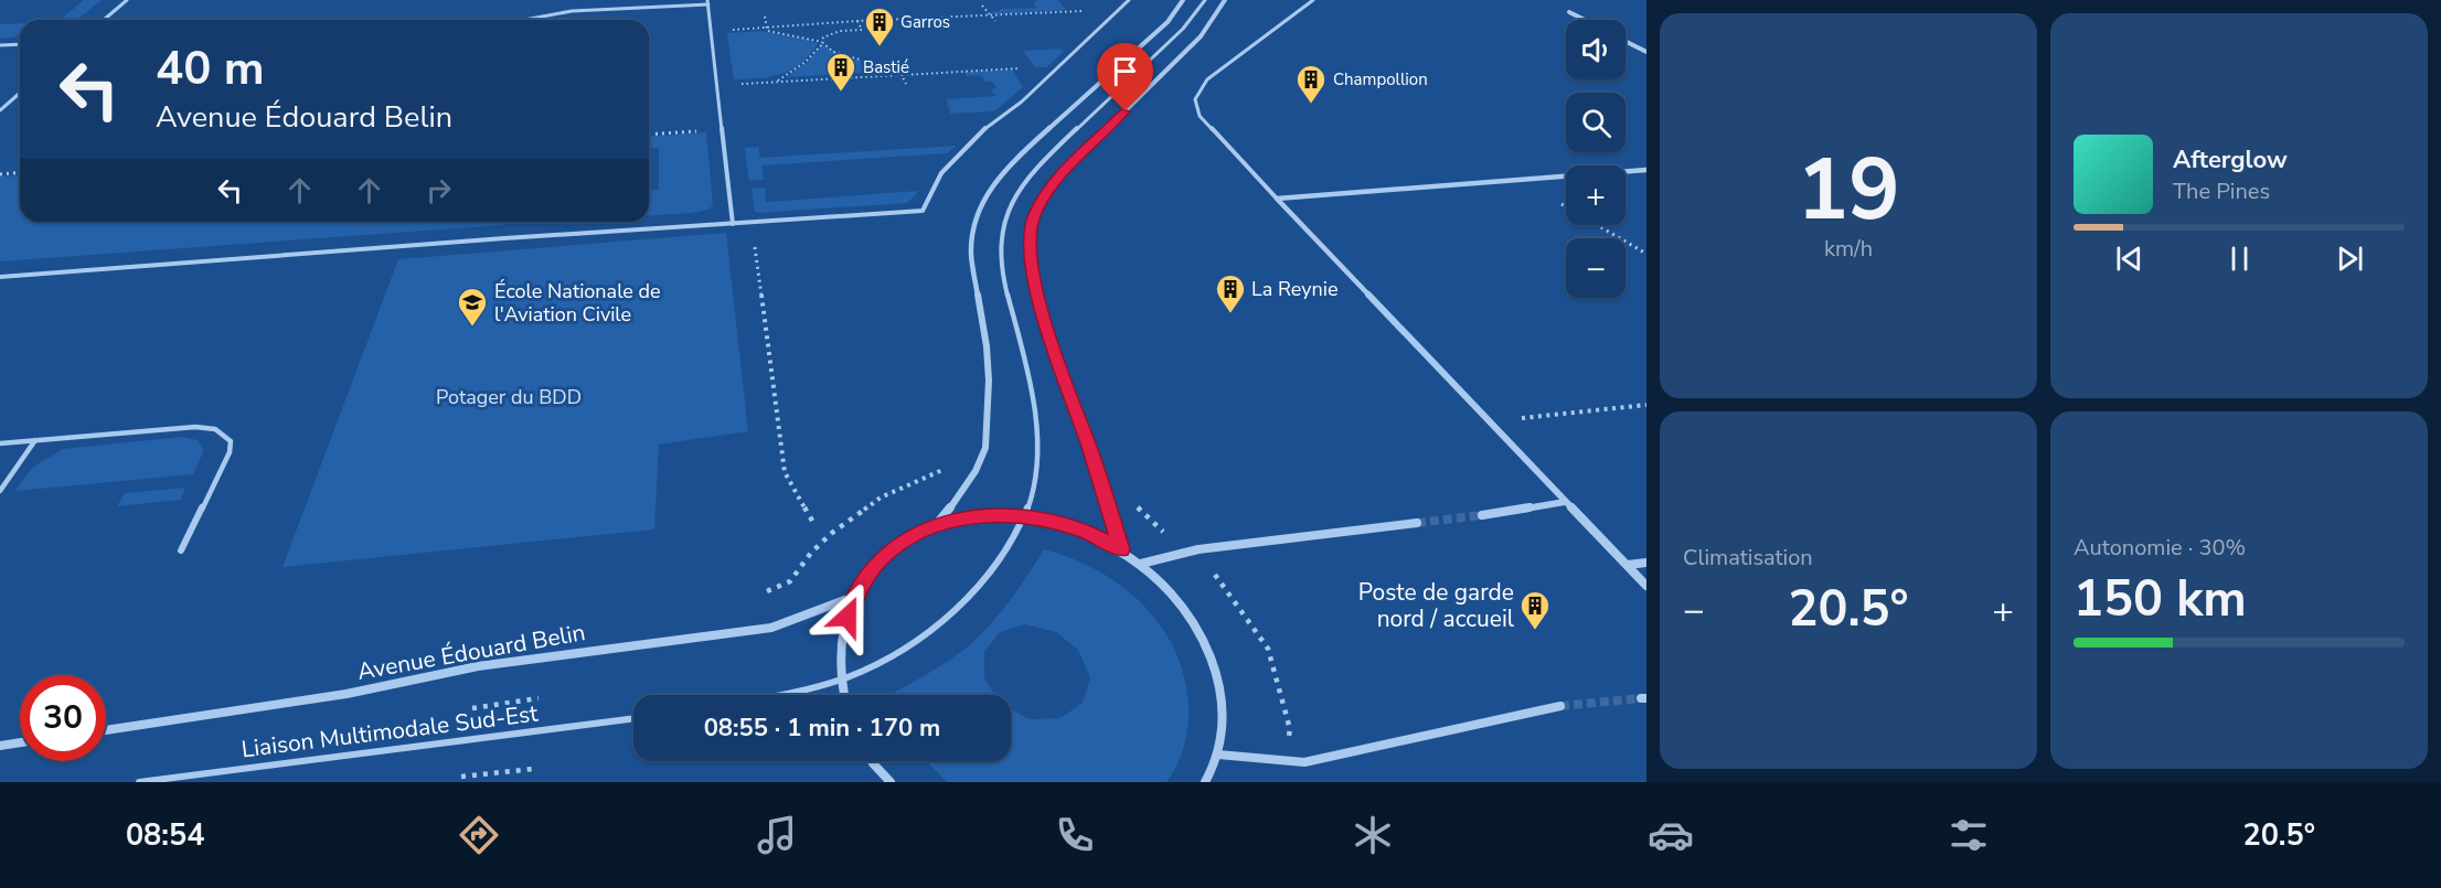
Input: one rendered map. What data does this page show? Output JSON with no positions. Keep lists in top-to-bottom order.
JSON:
{
  "streets": {
    "street": ["Avenue Édouard Belin"],
    "lane": ["Liaison Multimodale Sud-Est"]
  },
  "parks": ["Potager du BDD"],
  "places": {
    "building": [
      "Garros",
      "Bastié",
      "Champollion",
      "La Reynie",
      "Poste de garde nord / accueil"
    ],
    "school or university": ["École Nationale de l'Aviation Civile"]
  },
  "page": {
    "tile": [
      ["19", "km/h"],
      "Climatisation",
      ["Autonomie · 30%", "150 km"]
    ],
    "map_buttons": ["+", "−"],
    "turn": ["40 m", "Avenue Édouard Belin"],
    "song": ["Afterglow", "The Pines"],
    "heat": ["−", "20.5°", "+"],
    "limit": "30",
    "trip": "08:55 · 1 min · 170 m",
    "tabs": ["08:54", "20.5°"]
  }
}
